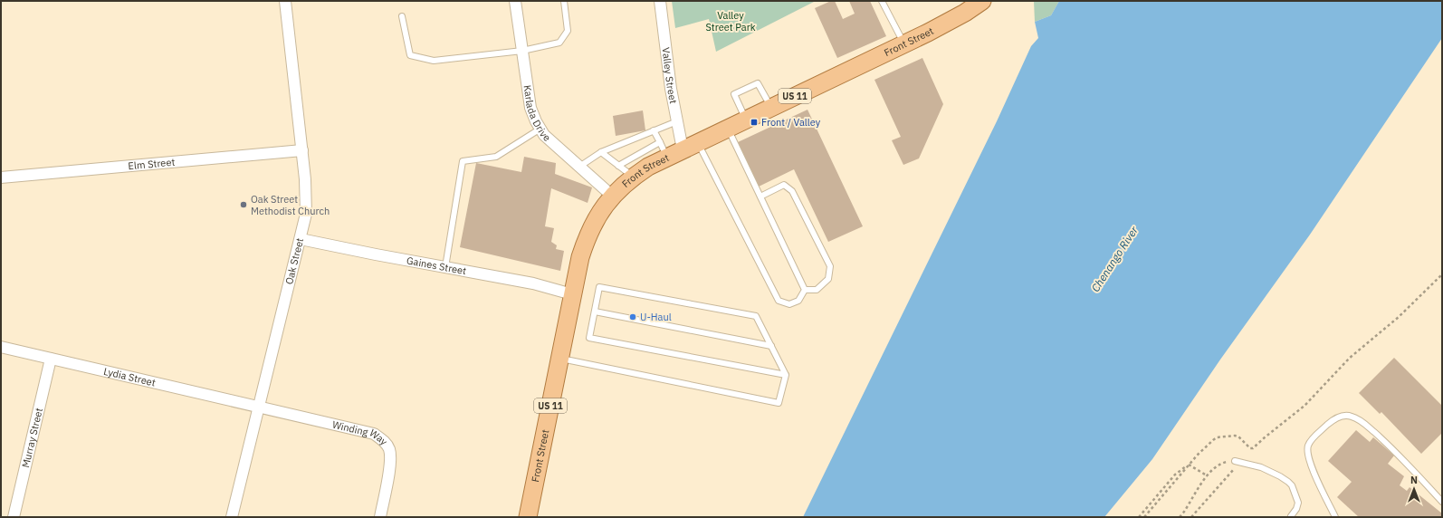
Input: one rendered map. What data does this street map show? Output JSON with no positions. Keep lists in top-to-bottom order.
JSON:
{
  "streets": {
    "main road": ["Front Street", "US 11"],
    "street": [
      "Valley Street",
      "Karlada Drive",
      "Elm Street",
      "Oak Street",
      "Gaines Street",
      "Lydia Street",
      "Winding Way",
      "Murray Street"
    ]
  },
  "crossings": [
    ["Front Street", "Valley Street"],
    ["Front Street", "Karlada Drive"],
    ["Front Street", "Gaines Street"],
    ["Elm Street", "Oak Street"],
    ["Oak Street", "Gaines Street"],
    ["Oak Street", "Lydia Street"],
    ["Oak Street", "Winding Way"],
    ["Lydia Street", "Winding Way"],
    ["Lydia Street", "Murray Street"]
  ],
  "water": ["Chenango River"],
  "parks": ["Valley Street Park"],
  "places": {
    "transit": ["Front / Valley"],
    "other": ["Oak Street Methodist Church", "U-Haul"]
  },
  "north": "top"
}
